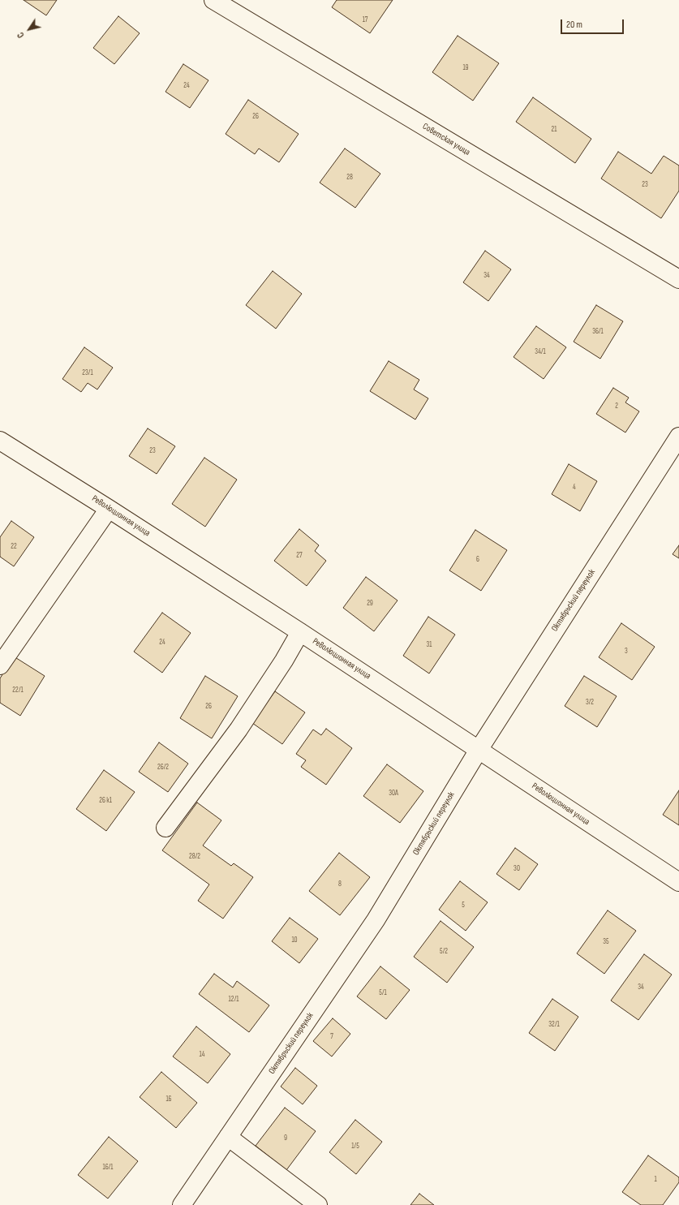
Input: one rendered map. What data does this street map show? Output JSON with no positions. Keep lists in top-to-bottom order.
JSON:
{
  "streets": {
    "street": ["Советская улица", "Революционная улица", "Октябрьский переулок"]
  },
  "crossings": [
    ["Революционная улица", "Октябрьский переулок"]
  ],
  "house_numbers": [
    "17",
    "19",
    "24",
    "26",
    "21",
    "28",
    "23",
    "34",
    "36/1",
    "34/1",
    "23/1",
    "2",
    "23",
    "4",
    "22",
    "27",
    "6",
    "29",
    "24",
    "31",
    "3",
    "22/1",
    "3/2",
    "26",
    "26/2",
    "30А",
    "26 к1",
    "28/2",
    "30",
    "8",
    "5",
    "10",
    "35",
    "5/2",
    "34",
    "5/1",
    "12/1",
    "32/1",
    "7",
    "14",
    "16",
    "9",
    "1/5",
    "16/1",
    "1"
  ],
  "scale_bar": "20 m",
  "north": "bottom left"
}
